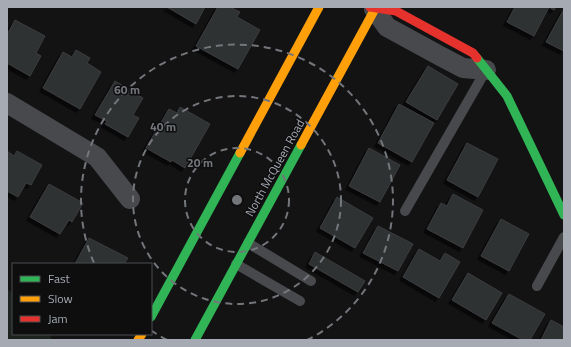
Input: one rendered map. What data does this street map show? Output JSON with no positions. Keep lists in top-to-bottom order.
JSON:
{
  "streets": {
    "main road": ["North McQueen Road"]
  },
  "legend": ["Fast", "Slow", "Jam"],
  "rings": ["60 m", "40 m", "20 m"]
}
